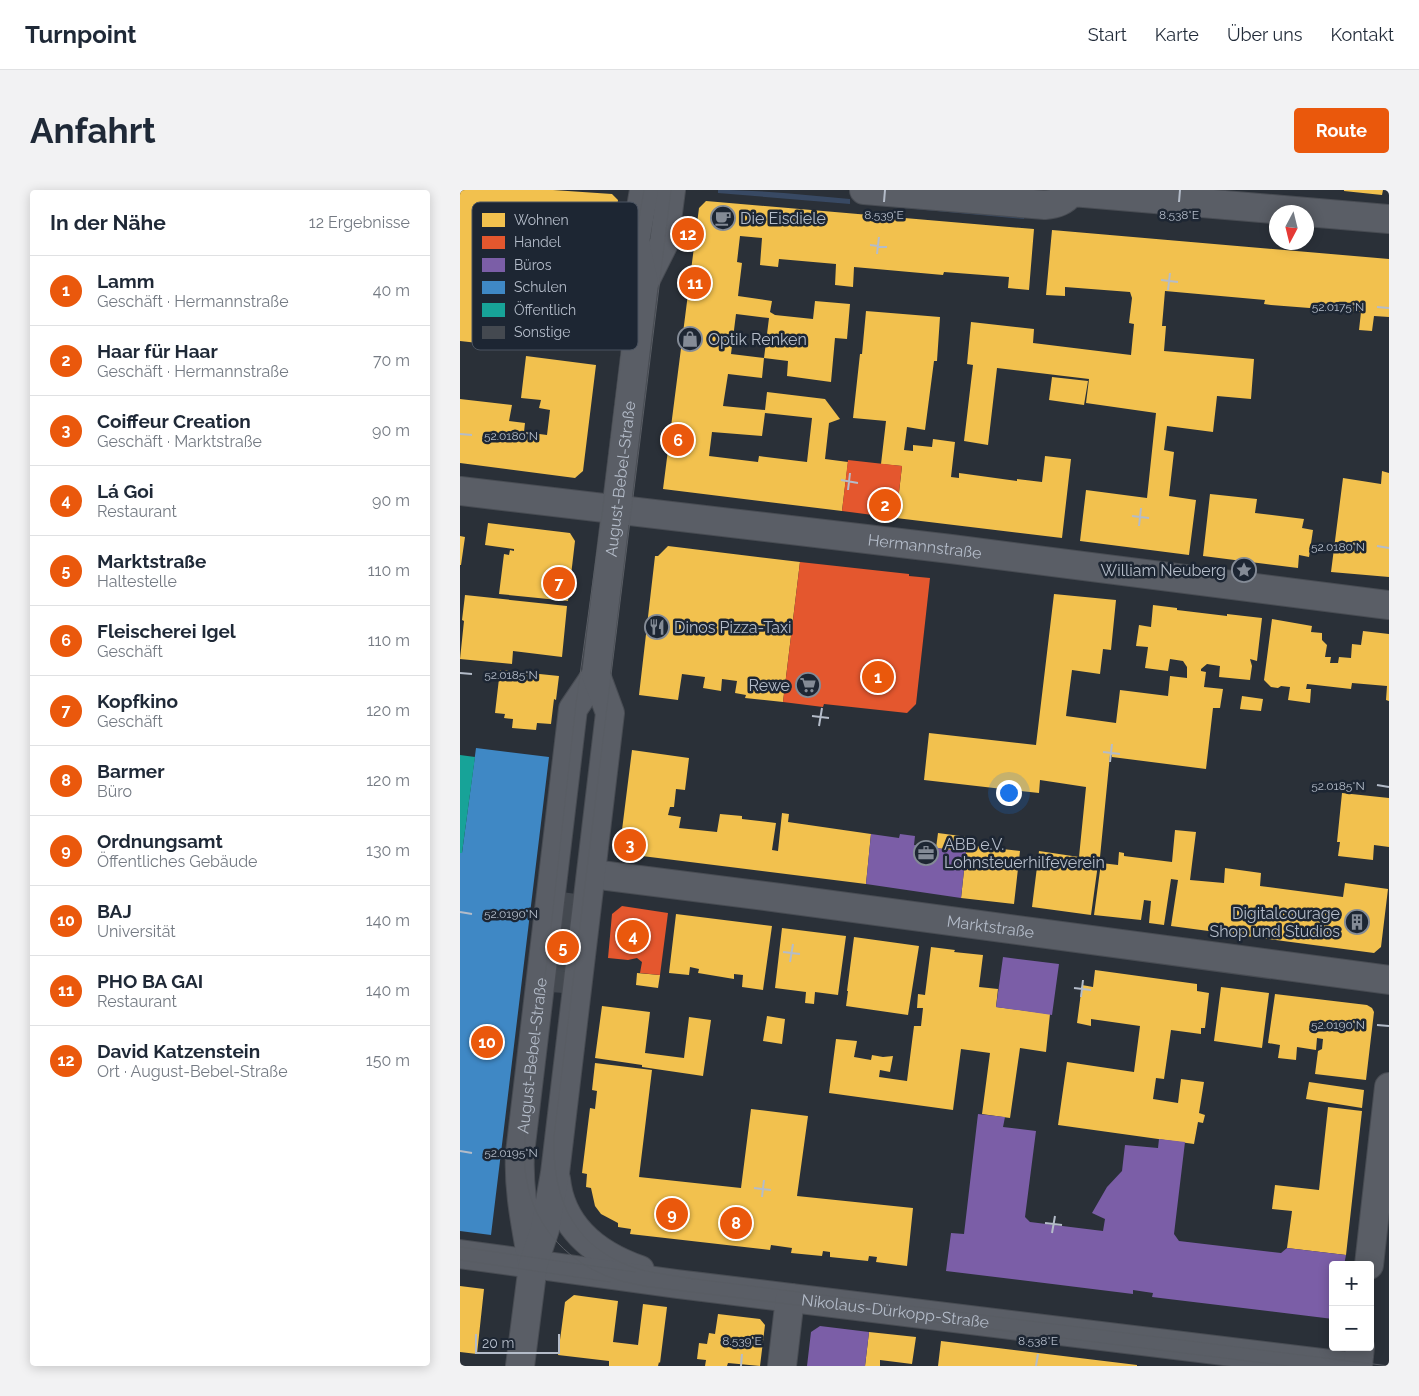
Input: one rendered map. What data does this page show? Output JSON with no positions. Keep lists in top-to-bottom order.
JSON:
{
  "streets": {
    "street": [
      "August-Bebel-Straße",
      "Hermannstraße",
      "Marktstraße",
      "Nikolaus-Dürkopp-Straße"
    ]
  },
  "crossings": [
    ["August-Bebel-Straße", "Hermannstraße"],
    ["August-Bebel-Straße", "Marktstraße"],
    ["August-Bebel-Straße", "Nikolaus-Dürkopp-Straße"]
  ],
  "places": {
    "cafe": ["Die Eisdiele"],
    "shop": ["Optik Renken"],
    "place": ["William Neuberg"],
    "restaurant": ["Dinos Pizza-Taxi"],
    "supermarket": ["Rewe"],
    "office": ["ABB e.V. Lohnsteuerhilfeverein"],
    "building": ["Digitalcourage Shop und Studios"]
  },
  "legend": [
    "Wohnen",
    "Handel",
    "Büros",
    "Schulen",
    "Öffentlich",
    "Sonstige"
  ],
  "scale_bar": "20 m",
  "north": "bottom",
  "page": {
    "header": "Turnpoint",
    "nav": [
      "Start",
      "Karte",
      "Über uns",
      "Kontakt"
    ],
    "buttons": "Route",
    "title": "Anfahrt",
    "heading": ["In der Nähe", "12 Ergebnisse"],
    "pins": [
      "12",
      "11",
      "6",
      "2",
      "7",
      "1",
      "3",
      "4",
      "5",
      "10",
      "9",
      "8"
    ],
    "list": [
      {
        "mark": "1",
        "name": "Lamm",
        "note": "Geschäft · Hermannstraße",
        "value": "40 m"
      },
      {
        "mark": "2",
        "name": "Haar für Haar",
        "note": "Geschäft · Hermannstraße",
        "value": "70 m"
      },
      {
        "mark": "3",
        "name": "Coiffeur Creation",
        "note": "Geschäft · Marktstraße",
        "value": "90 m"
      },
      {
        "mark": "4",
        "name": "Lá Goi",
        "note": "Restaurant",
        "value": "90 m"
      },
      {
        "mark": "5",
        "name": "Marktstraße",
        "note": "Haltestelle",
        "value": "110 m"
      },
      {
        "mark": "6",
        "name": "Fleischerei Igel",
        "note": "Geschäft",
        "value": "110 m"
      },
      {
        "mark": "7",
        "name": "Kopfkino",
        "note": "Geschäft",
        "value": "120 m"
      },
      {
        "mark": "8",
        "name": "Barmer",
        "note": "Büro",
        "value": "120 m"
      },
      {
        "mark": "9",
        "name": "Ordnungsamt",
        "note": "Öffentliches Gebäude",
        "value": "130 m"
      },
      {
        "mark": "10",
        "name": "BAJ",
        "note": "Universität",
        "value": "140 m"
      },
      {
        "mark": "11",
        "name": "PHO BA GAI",
        "note": "Restaurant",
        "value": "140 m"
      },
      {
        "mark": "12",
        "name": "David Katzenstein",
        "note": "Ort · August-Bebel-Straße",
        "value": "150 m"
      }
    ],
    "map_buttons": ["+", "−"],
    "scale": "20 m"
  },
  "coordinates": [
    "8.539°E",
    "8.538°E",
    "52.0175°N",
    "52.0180°N",
    "52.0185°N",
    "52.0190°N",
    "52.0195°N"
  ]
}
